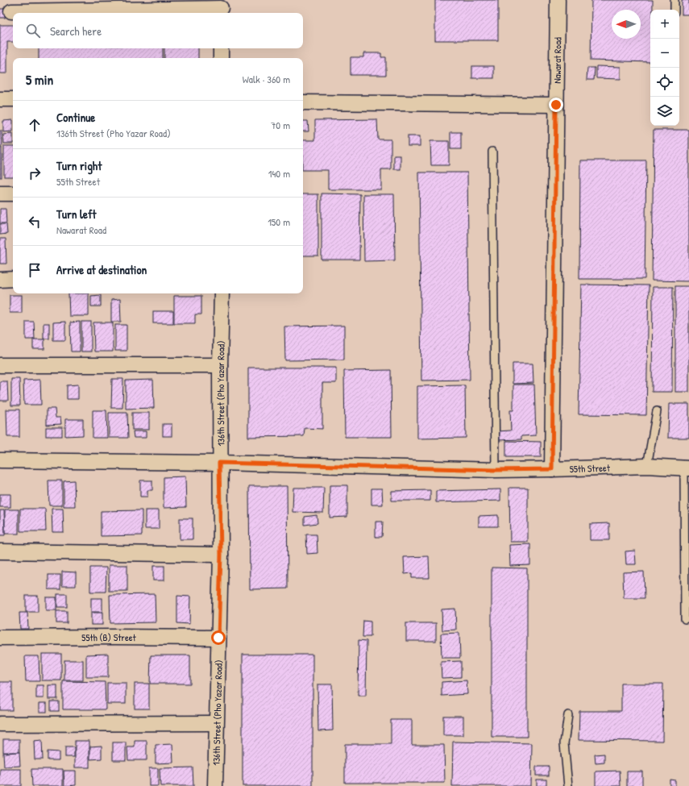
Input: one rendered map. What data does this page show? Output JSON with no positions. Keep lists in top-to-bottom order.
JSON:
{
  "streets": {
    "street": [
      "Nawarat Road",
      "136th Street (Pho Yazar Road)",
      "55th Street",
      "55th (B) Street"
    ]
  },
  "crossings": [
    ["Nawarat Road", "55th Street"],
    ["136th Street (Pho Yazar Road)", "55th Street"],
    ["136th Street (Pho Yazar Road)", "55th (B) Street"]
  ],
  "north": "left",
  "page": {
    "map_buttons": ["+", "−"],
    "search": "Search here",
    "heading": ["5 min", "Walk · 360 m"],
    "list": [
      ["Continue", "136th Street (Pho Yazar Road)", "70 m"],
      ["Turn right", "55th Street", "140 m"],
      ["Turn left", "Nawarat Road", "150 m"],
      "Arrive at destination"
    ]
  }
}
